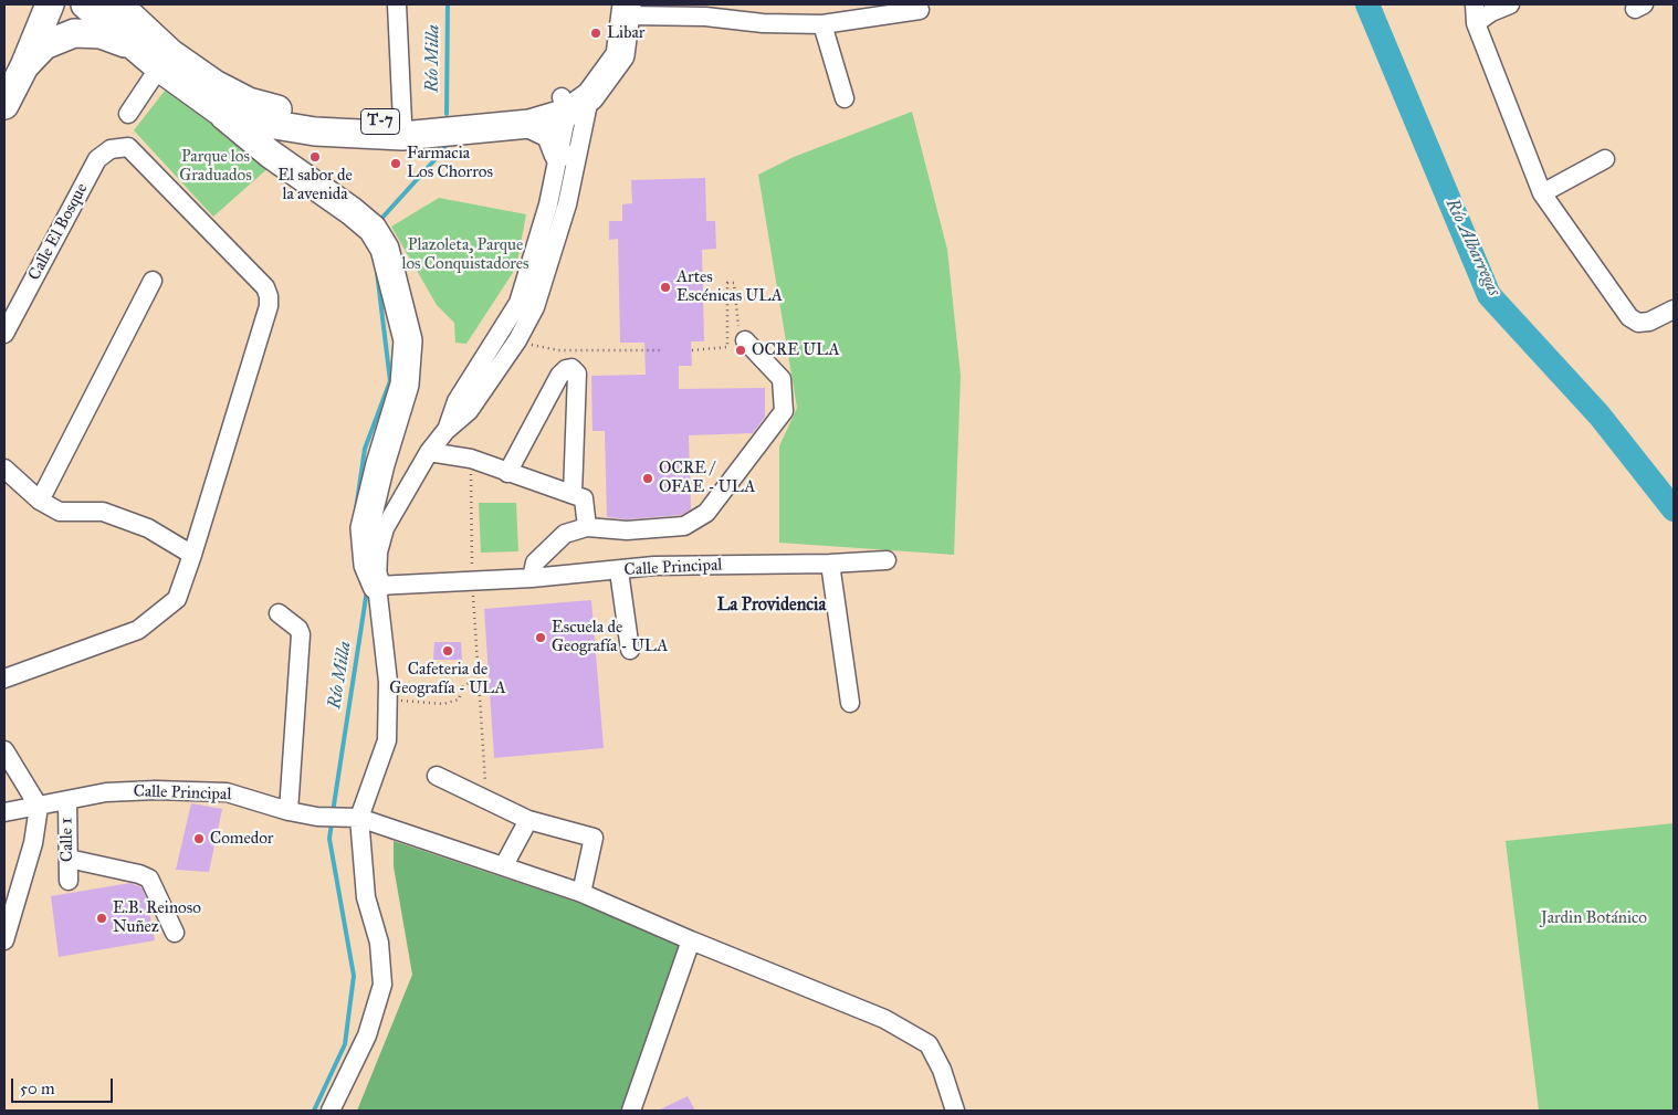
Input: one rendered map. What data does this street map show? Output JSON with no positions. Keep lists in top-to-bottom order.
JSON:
{
  "streets": {
    "highway": ["T-7"],
    "street": ["Calle El Bosque", "Calle Principal", "Calle 1"]
  },
  "crossings": [
    ["Calle Principal", "Calle 1"]
  ],
  "districts": ["La Providencia"],
  "water": ["Río Milla", "Río Albarregas"],
  "parks": ["Parque los Graduados", "Plazoleta, Parque los Conquistadores", "Jardin Botánico"],
  "places": [
    "Libar",
    "El sabor de la avenida",
    "Farmacia Los Chorros",
    "Artes Escénicas ULA",
    "OCRE ULA",
    "OCRE / OFAE - ULA",
    "Escuela de Geografía - ULA",
    "Cafeteria de Geografía - ULA",
    "Comedor",
    "E.B. Reinoso Nuñez"
  ],
  "scale_bar": "50 m"
}
